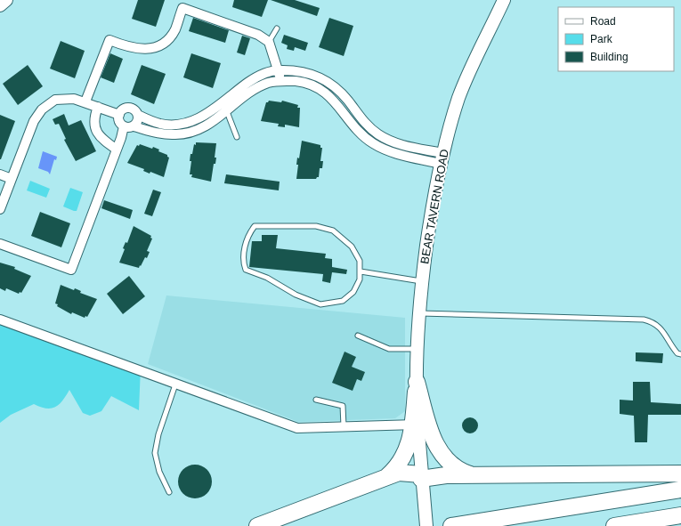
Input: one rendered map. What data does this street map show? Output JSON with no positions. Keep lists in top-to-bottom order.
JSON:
{
  "streets": {
    "street": ["BEAR TAVERN ROAD"]
  },
  "legend": ["Road", "Park", "Building"]
}
